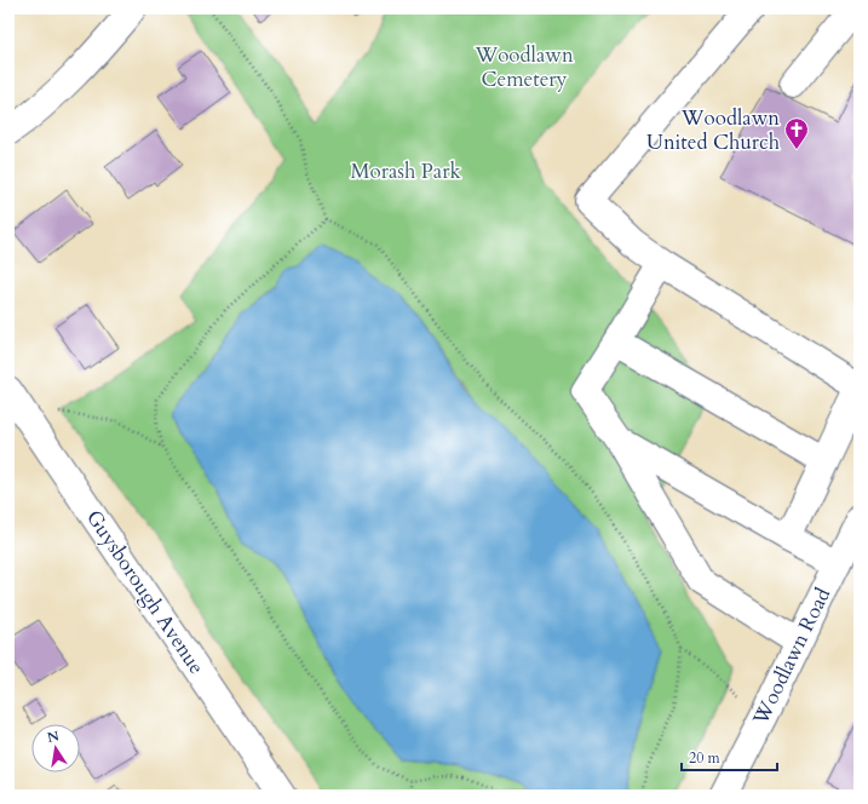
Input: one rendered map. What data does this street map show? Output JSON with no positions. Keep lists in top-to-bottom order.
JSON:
{
  "streets": {
    "street": ["Guysborough Avenue", "Woodlawn Road"]
  },
  "parks": ["Woodlawn Cemetery", "Morash Park"],
  "places": {
    "church": ["Woodlawn United Church"]
  },
  "scale_bar": "20 m",
  "north": "top"
}
